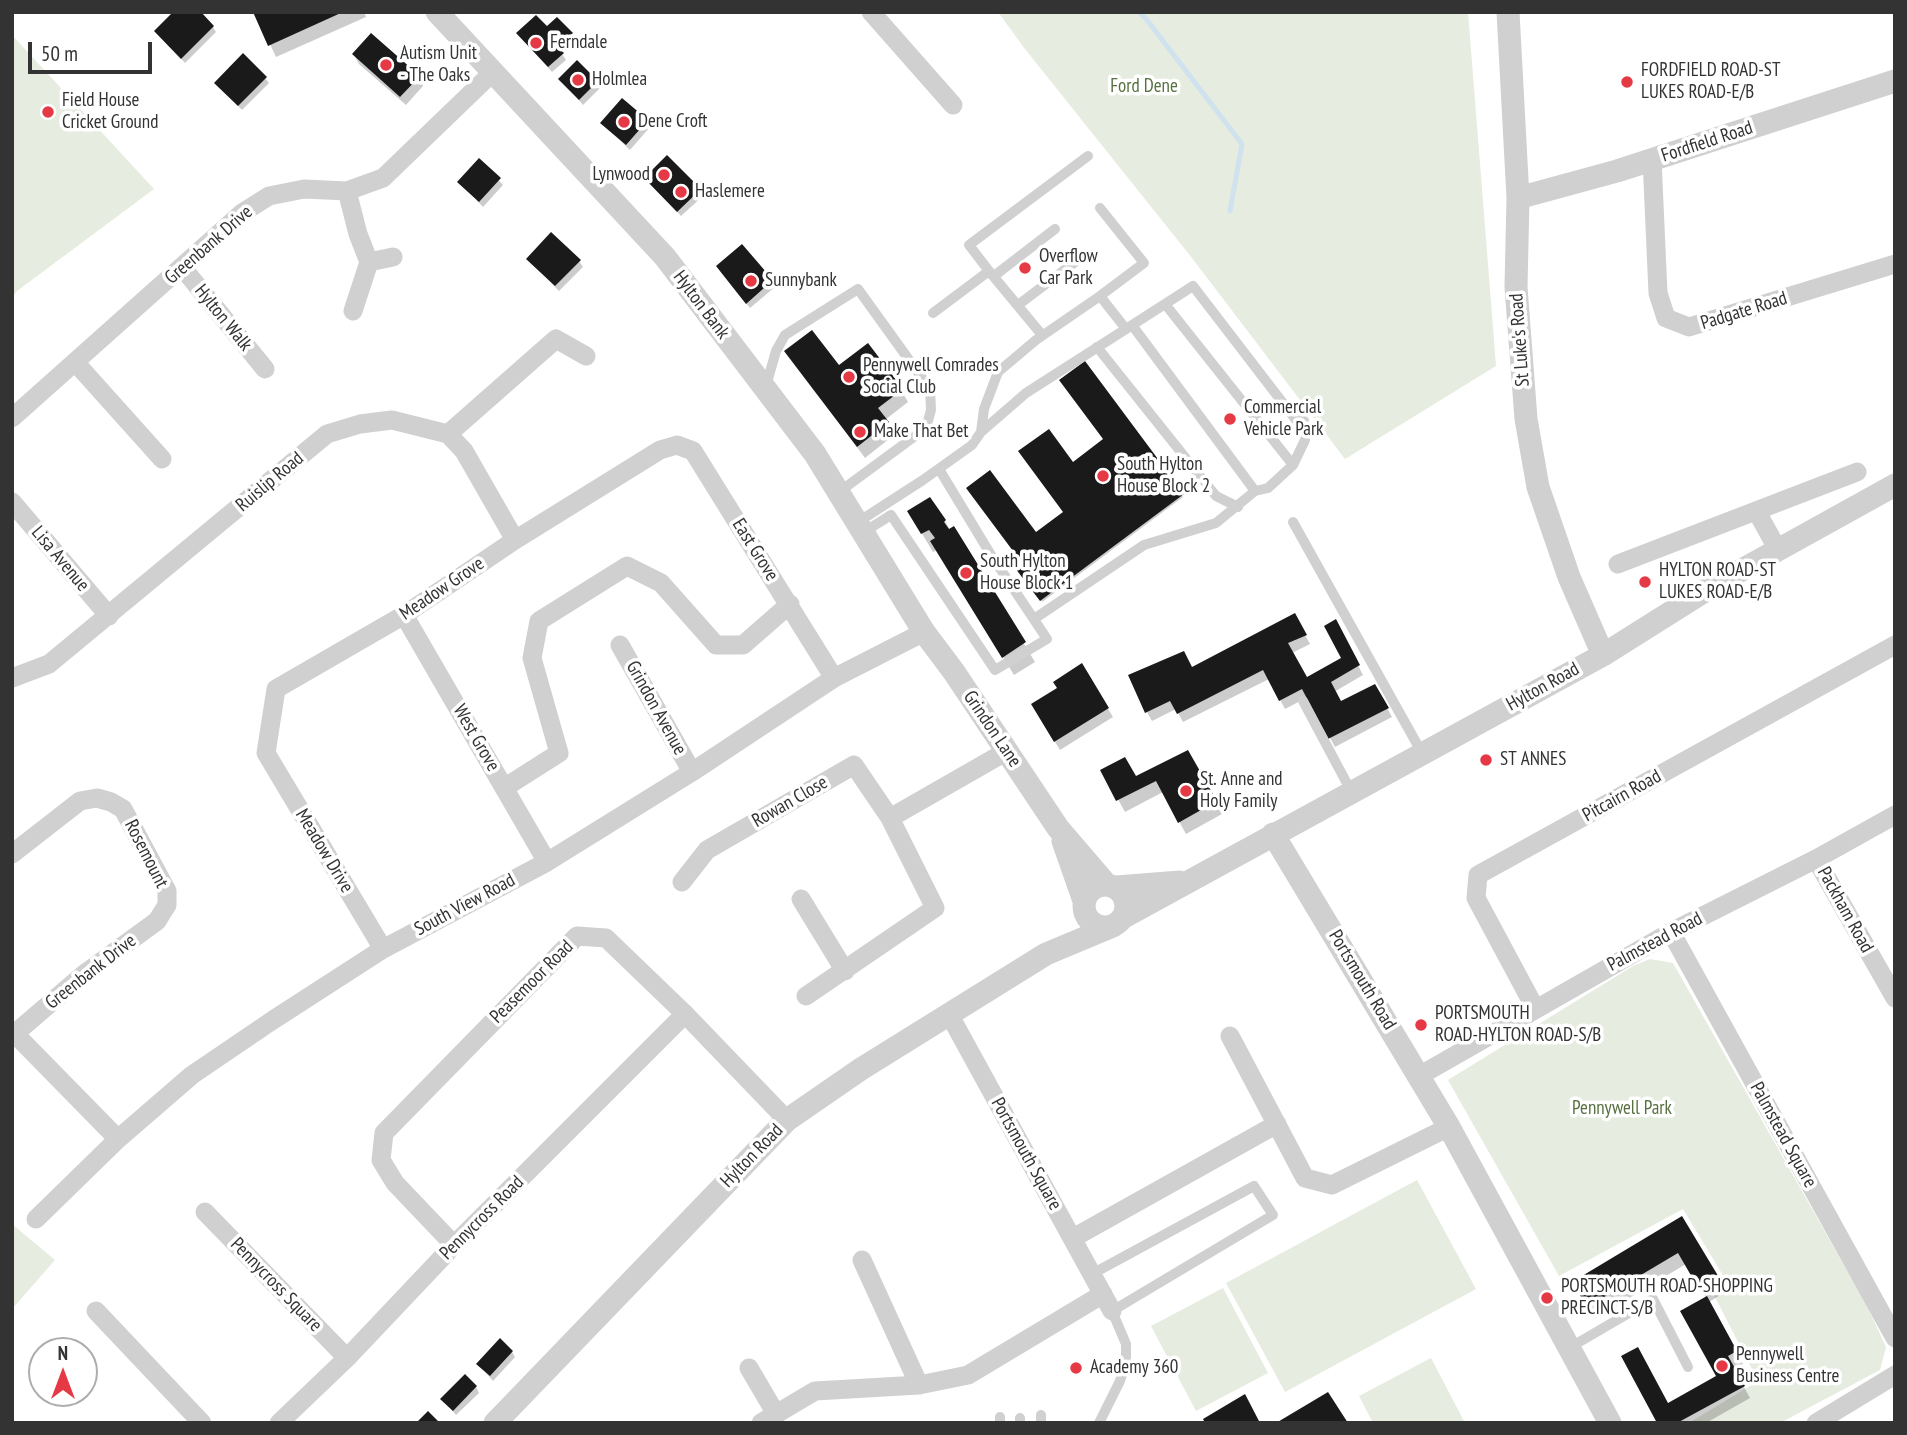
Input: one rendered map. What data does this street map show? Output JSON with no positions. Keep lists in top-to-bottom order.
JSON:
{
  "streets": {
    "street": [
      "Fordfield Road",
      "Greenbank Drive",
      "Hylton Bank",
      "Padgate Road",
      "Hylton Walk",
      "St Luke's Road",
      "Ruislip Road",
      "East Grove",
      "Lisa Avenue",
      "Meadow Grove",
      "Hylton Road",
      "Grindon Avenue",
      "Grindon Lane",
      "West Grove",
      "Pitcairn Road",
      "Rowan Close",
      "Meadow Drive",
      "Rosemount",
      "South View Road",
      "Packham Road",
      "Palmstead Road",
      "Portsmouth Road",
      "Peasemoor Road",
      "Palmstead Square",
      "Portsmouth Square",
      "Pennycross Road",
      "Pennycross Square"
    ]
  },
  "crossings": [
    ["Fordfield Road", "Padgate Road"],
    ["Fordfield Road", "St Luke's Road"],
    ["Greenbank Drive", "Hylton Bank"],
    ["Greenbank Drive", "Hylton Walk"],
    ["Greenbank Drive", "Rosemount"],
    ["Hylton Bank", "Grindon Lane"],
    ["Hylton Bank", "South View Road"],
    ["St Luke's Road", "Hylton Road"],
    ["Ruislip Road", "Lisa Avenue"],
    ["East Grove", "Meadow Grove"],
    ["East Grove", "South View Road"],
    ["Meadow Grove", "West Grove"],
    ["Meadow Grove", "Meadow Drive"],
    ["Hylton Road", "Grindon Lane"],
    ["Hylton Road", "Portsmouth Road"],
    ["Hylton Road", "Peasemoor Road"],
    ["Hylton Road", "Portsmouth Square"],
    ["Grindon Avenue", "South View Road"],
    ["Grindon Lane", "South View Road"],
    ["West Grove", "South View Road"],
    ["Pitcairn Road", "Palmstead Road"],
    ["Meadow Drive", "South View Road"],
    ["Packham Road", "Palmstead Road"],
    ["Palmstead Road", "Portsmouth Road"],
    ["Palmstead Road", "Palmstead Square"],
    ["Peasemoor Road", "Pennycross Road"],
    ["Pennycross Road", "Pennycross Square"]
  ],
  "parks": ["Ford Dene", "Pennywell Park"],
  "places": [
    "Ferndale",
    "Autism Unit - The Oaks",
    "Holmlea",
    "FORDFIELD ROAD-ST LUKES ROAD-E/B",
    "Field House Cricket Ground",
    "Dene Croft",
    "Lynwood",
    "Haslemere",
    "Overflow Car Park",
    "Sunnybank",
    "Pennywell Comrades Social Club",
    "Commercial Vehicle Park",
    "Make That Bet",
    "South Hylton House Block 2",
    "South Hylton House Block 1",
    "HYLTON ROAD-ST LUKES ROAD-E/B",
    "ST ANNES",
    "St. Anne and Holy Family",
    "PORTSMOUTH ROAD-HYLTON ROAD-S/B",
    "PORTSMOUTH ROAD-SHOPPING PRECINCT-S/B",
    "Pennywell Business Centre",
    "Academy 360"
  ],
  "scale_bar": "50 m",
  "north": "top"
}
